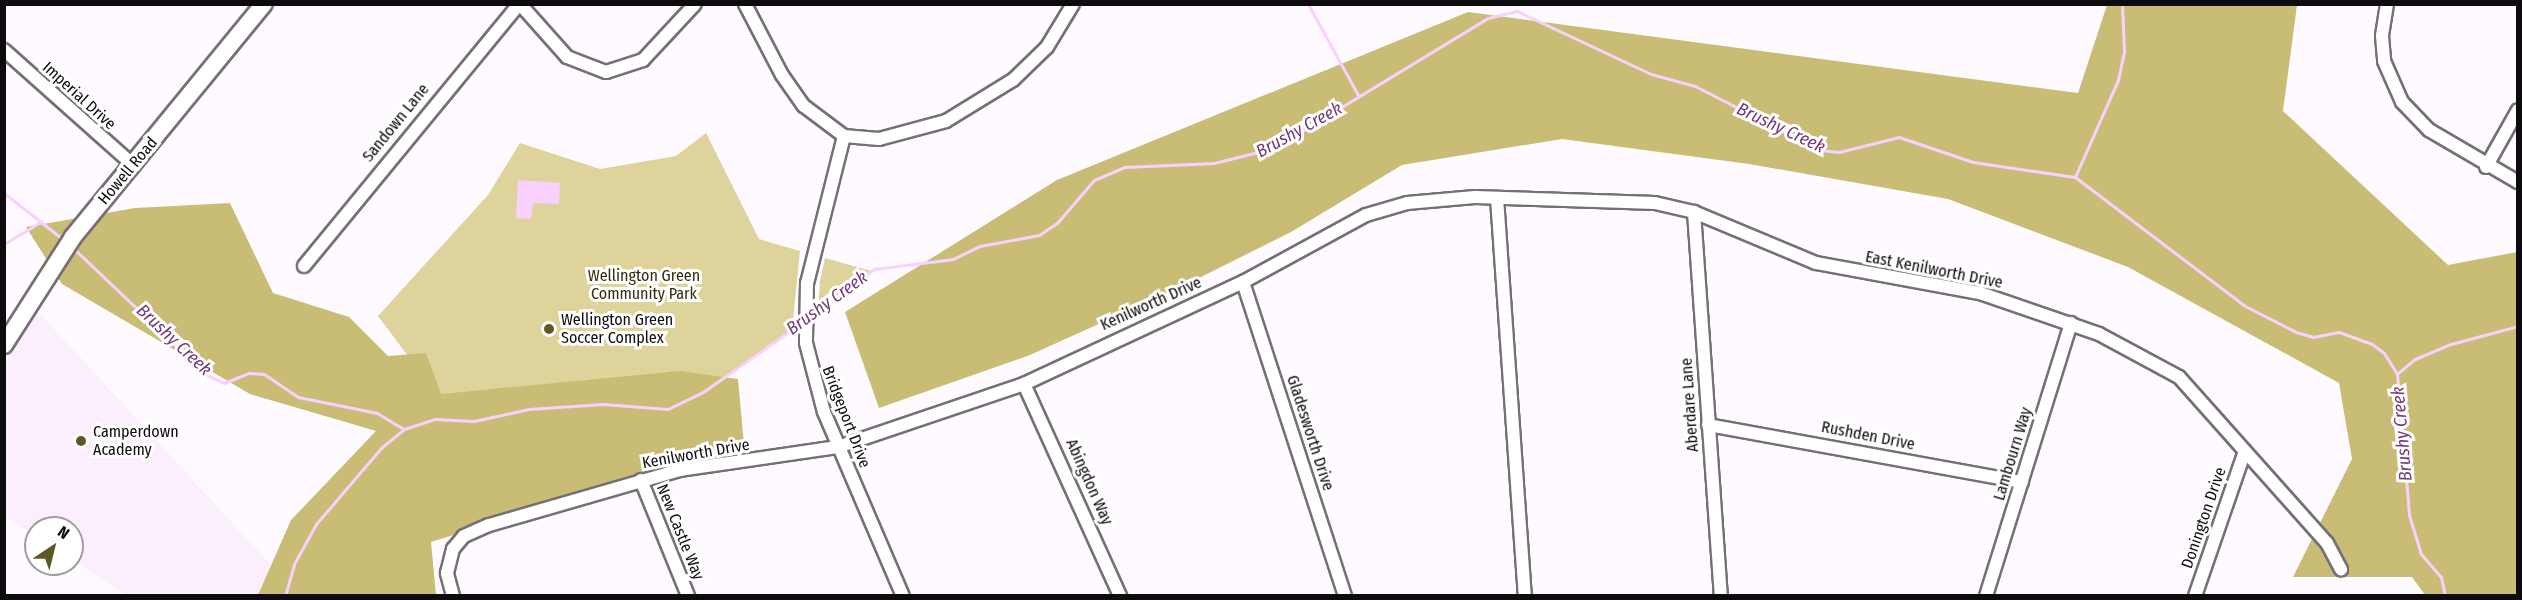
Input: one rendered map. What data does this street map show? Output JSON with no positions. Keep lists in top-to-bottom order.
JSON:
{
  "streets": {
    "main road": ["Howell Road"],
    "street": [
      "Imperial Drive",
      "Sandown Lane",
      "East Kenilworth Drive",
      "Kenilworth Drive",
      "Aberdare Lane",
      "Bridgeport Drive",
      "Gladesworth Drive",
      "Rushden Drive",
      "Lambourn Way",
      "Abingdon Way",
      "Donington Drive",
      "New Castle Way"
    ]
  },
  "crossings": [
    ["Imperial Drive", "Howell Road"],
    ["East Kenilworth Drive", "Kenilworth Drive"],
    ["East Kenilworth Drive", "Aberdare Lane"],
    ["East Kenilworth Drive", "Lambourn Way"],
    ["East Kenilworth Drive", "Donington Drive"],
    ["Kenilworth Drive", "Bridgeport Drive"],
    ["Kenilworth Drive", "Gladesworth Drive"],
    ["Kenilworth Drive", "Abingdon Way"],
    ["Kenilworth Drive", "New Castle Way"],
    ["Aberdare Lane", "Rushden Drive"],
    ["Rushden Drive", "Lambourn Way"]
  ],
  "water": ["Brushy Creek"],
  "parks": ["Wellington Green Community Park"],
  "places": ["Wellington Green Soccer Complex", "Camperdown Academy"],
  "north": "top right"
}
